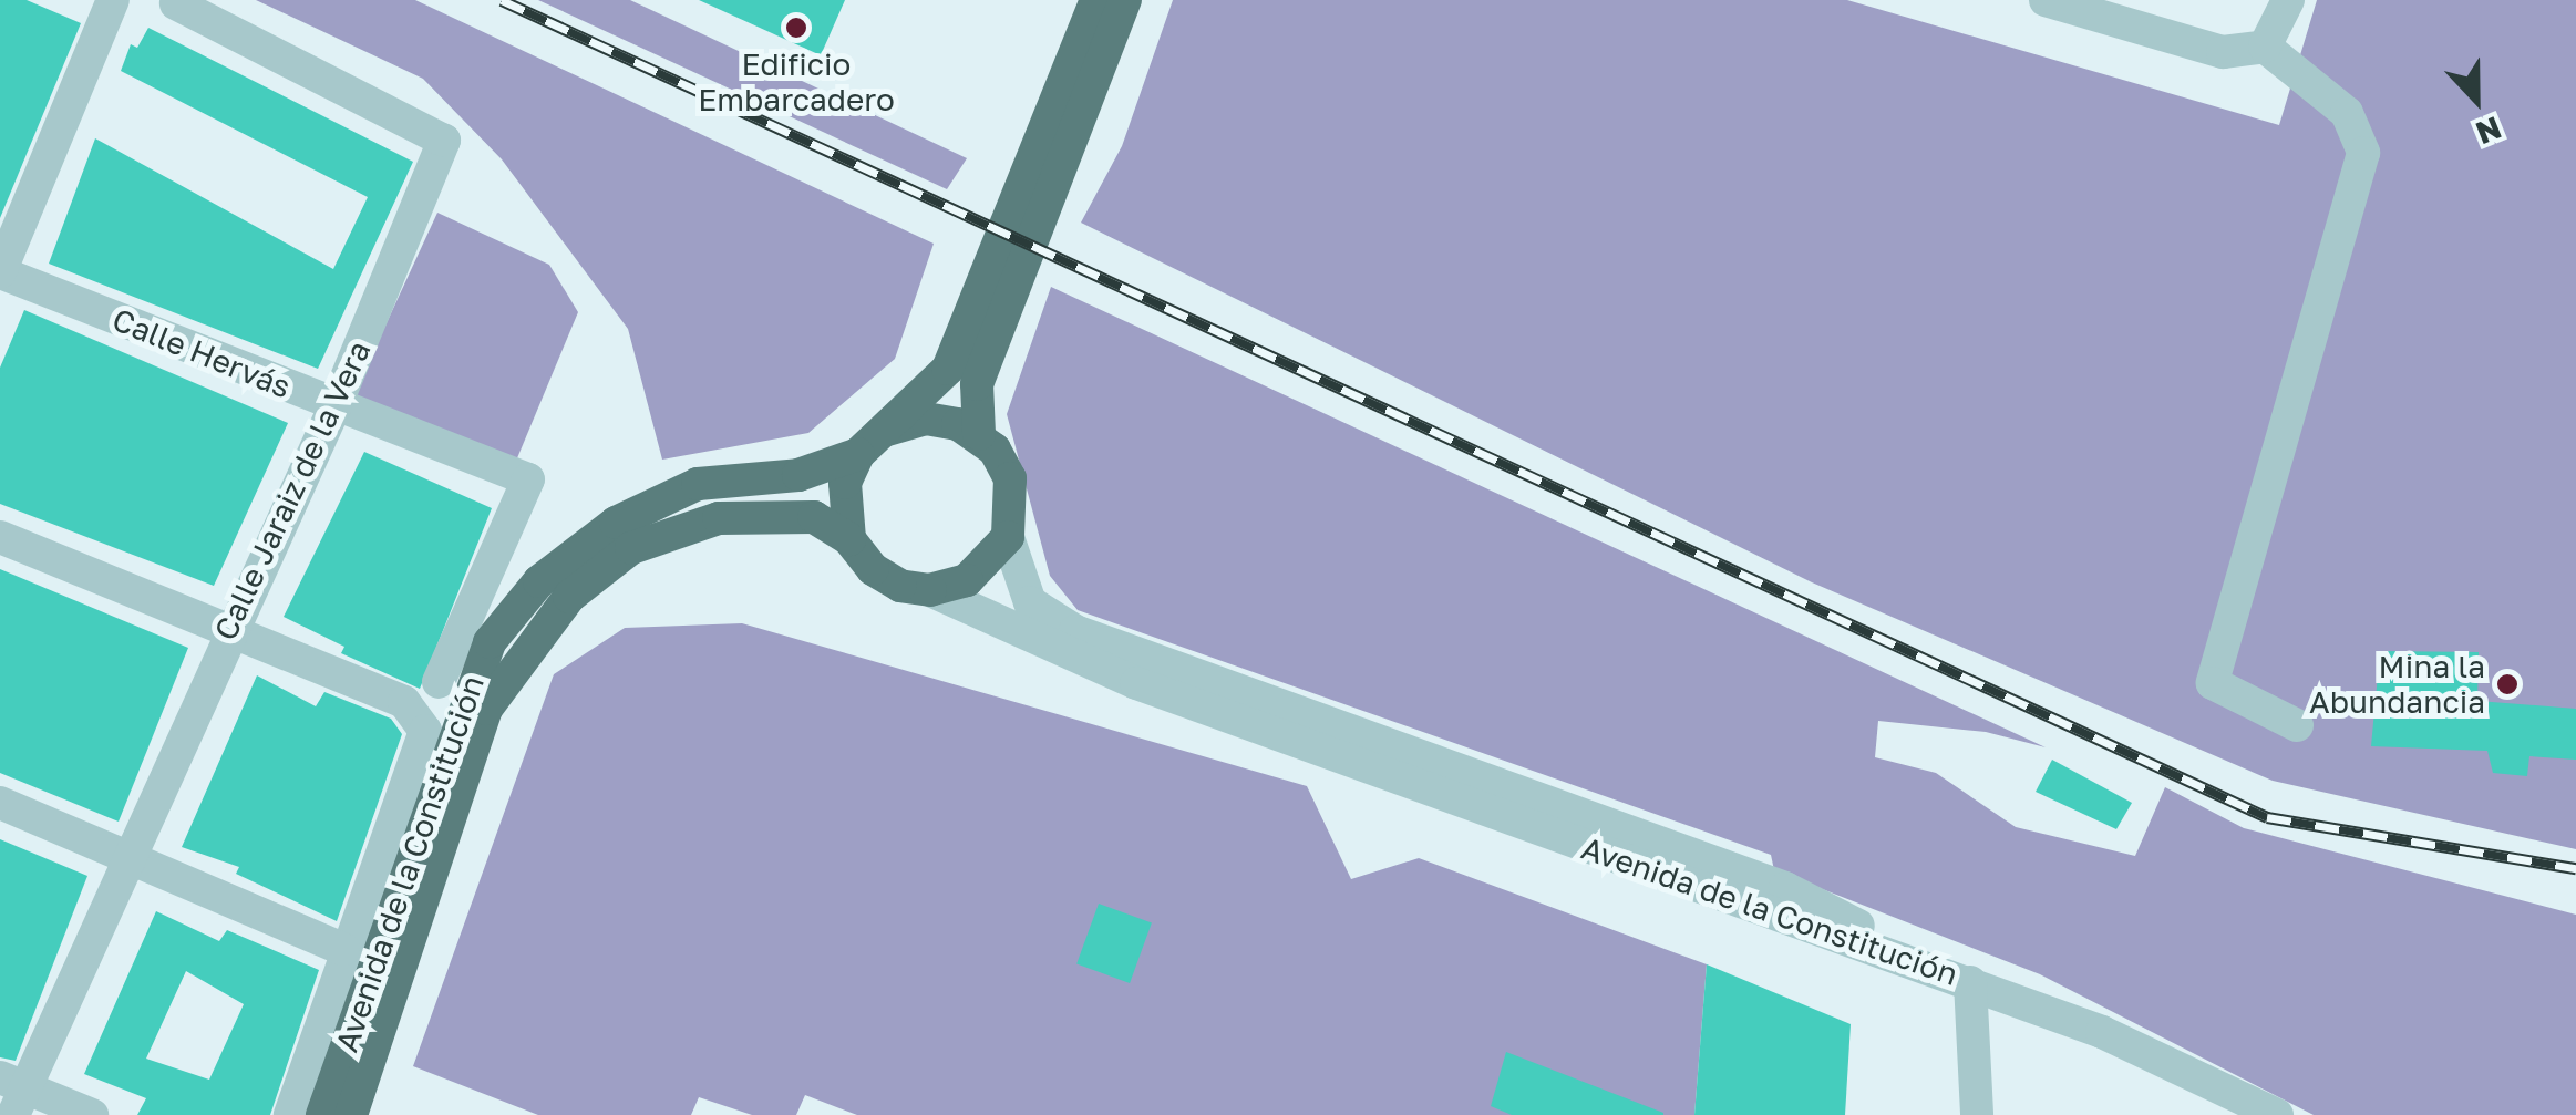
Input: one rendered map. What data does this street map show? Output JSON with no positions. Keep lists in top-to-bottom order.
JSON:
{
  "streets": {
    "main road": ["Avenida de la Constitución"],
    "street": ["Calle Hervás", "Calle Jaraiz de la Vera"]
  },
  "crossings": [
    ["Calle Hervás", "Calle Jaraiz de la Vera"],
    ["Calle Jaraiz de la Vera", "Avenida de la Constitución"]
  ],
  "places": ["Edificio Embarcadero", "Mina la Abundancia"],
  "north": "bottom"
}
